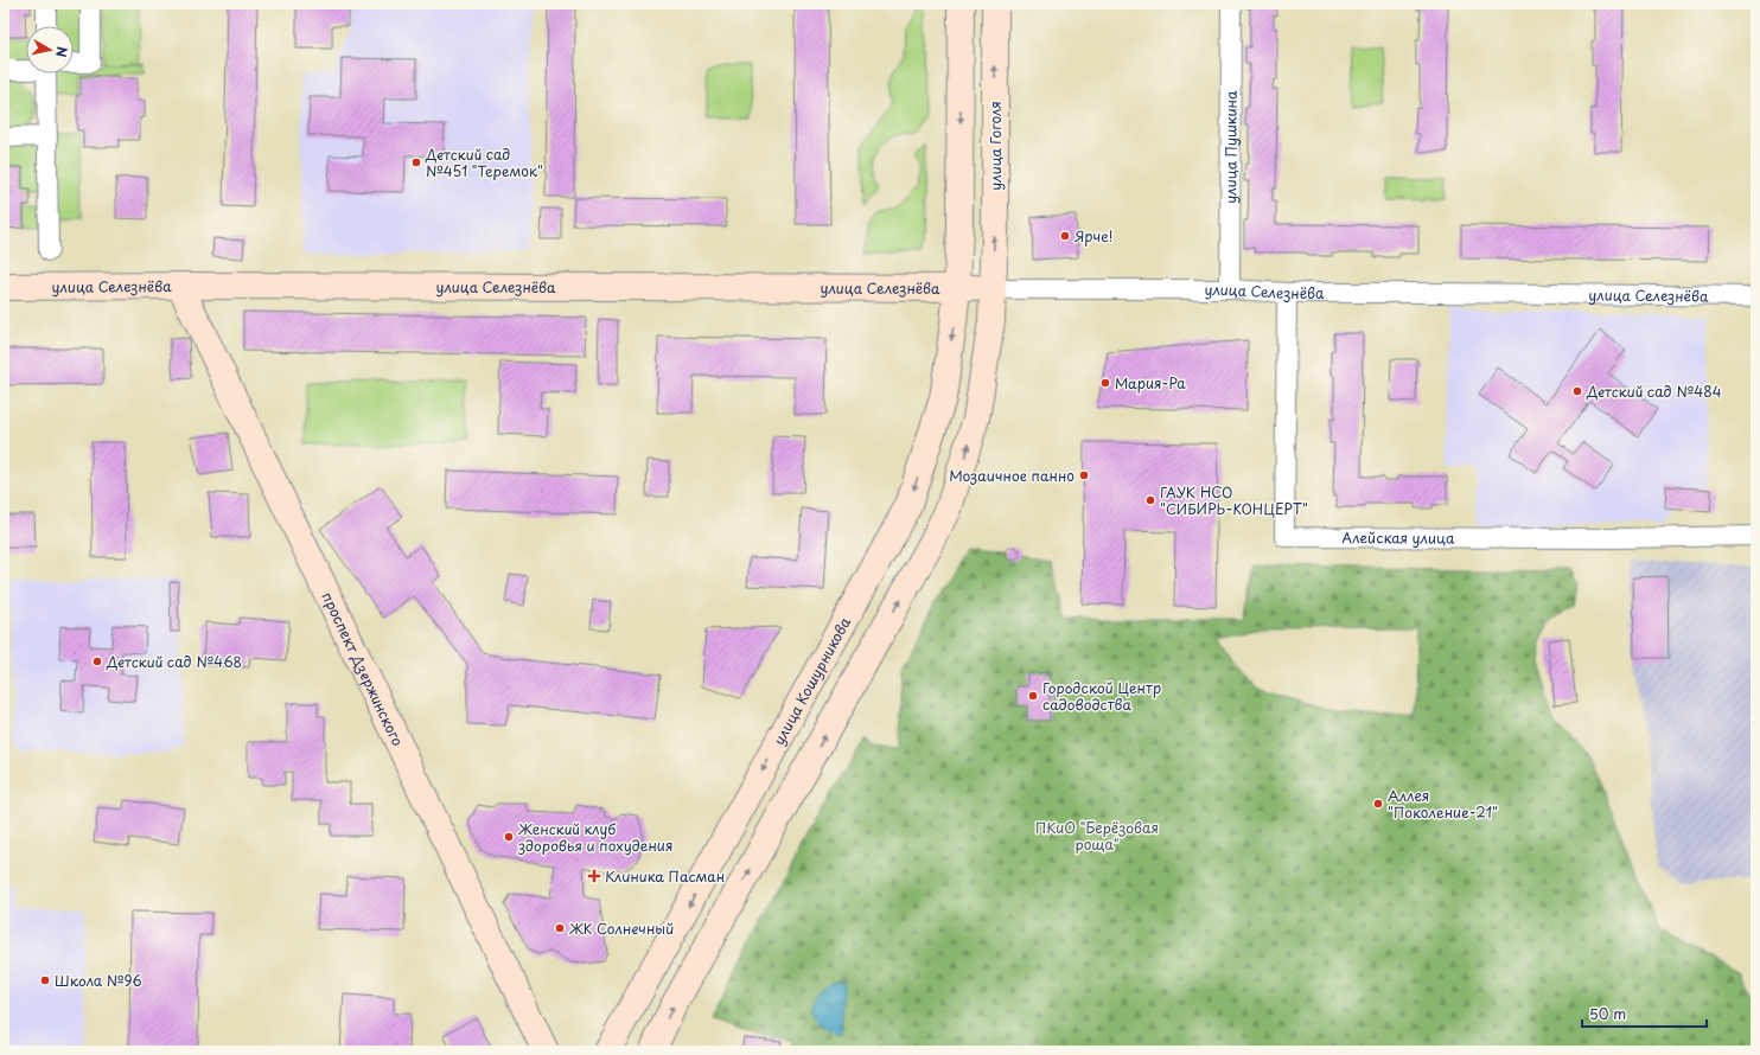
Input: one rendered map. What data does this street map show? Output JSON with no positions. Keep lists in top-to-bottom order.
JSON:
{
  "streets": {
    "main road": [
      "улица Гоголя",
      "улица Селезнёва",
      "проспект Дзержинского",
      "улица Кошурникова"
    ],
    "street": ["улица Пушкина", "Алейская улица"]
  },
  "crossings": [
    ["улица Гоголя", "улица Селезнёва"],
    ["улица Пушкина", "улица Селезнёва"],
    ["улица Селезнёва", "Алейская улица"],
    ["улица Селезнёва", "проспект Дзержинского"],
    ["улица Селезнёва", "улица Кошурникова"]
  ],
  "parks": ["ПКиО \"Берёзовая роща\""],
  "places": {
    "other": [
      "Детский сад №451 \"Теремок\"",
      "Ярче!",
      "Мария-Ра",
      "Детский сад №484",
      "Мозаичное панно",
      "ГАУК НСО \"СИБИРЬ-КОНЦЕРТ\"",
      "Детский сад №468",
      "Городской Центр садоводства",
      "Аллея \"Поколение-21\"",
      "Женский клуб здоровья и похудения",
      "ЖК Солнечный",
      "Школа №96"
    ],
    "health": ["Клиника Пасман"]
  },
  "scale_bar": "50 m",
  "north": "right"
}
